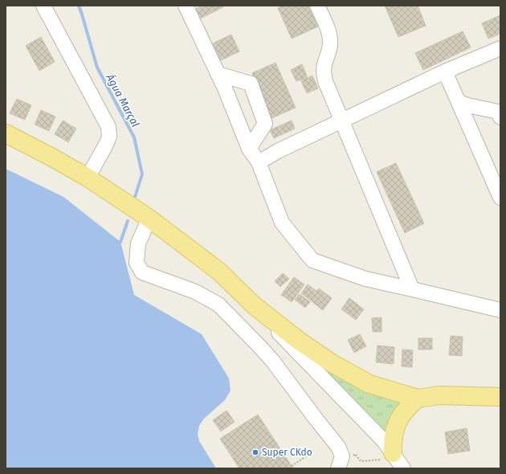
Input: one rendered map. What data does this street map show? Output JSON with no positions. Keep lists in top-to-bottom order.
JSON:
{
  "water": ["Água Marçal"],
  "places": ["Super CKdo"]
}
